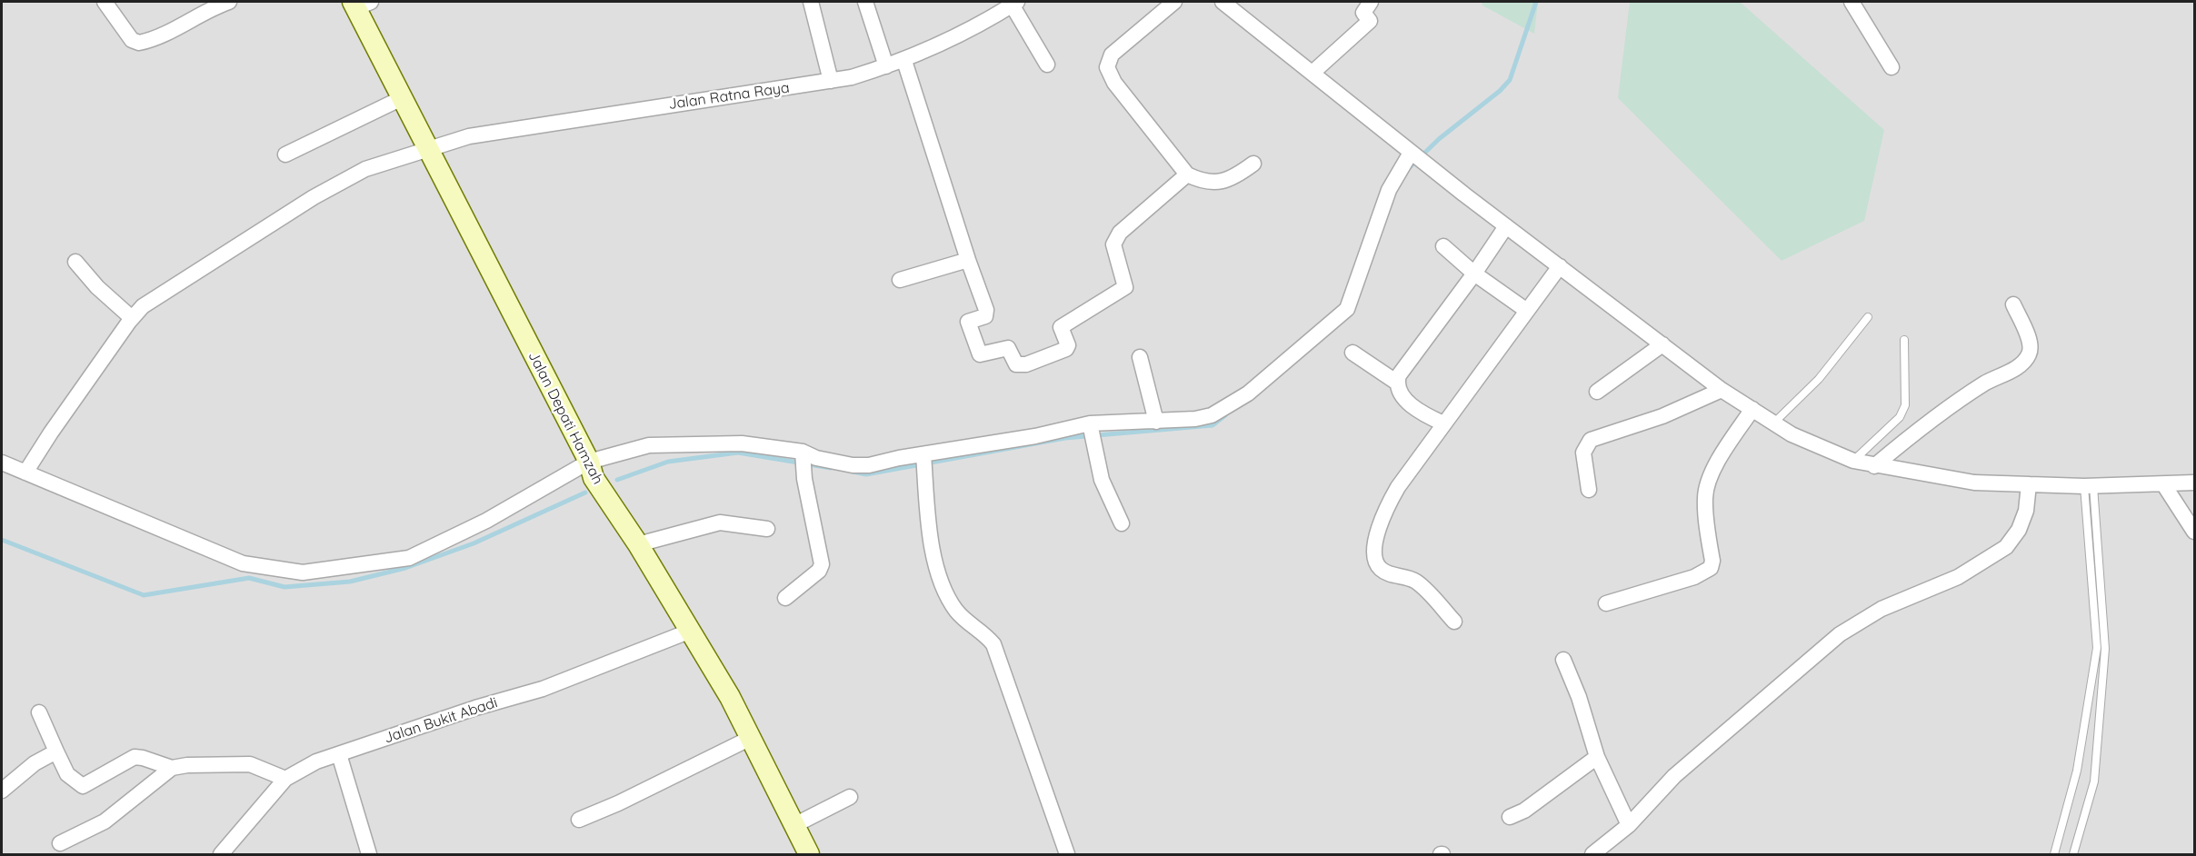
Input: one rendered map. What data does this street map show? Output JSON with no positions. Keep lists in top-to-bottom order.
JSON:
{
  "streets": {
    "main road": ["Jalan Depati Hamzah"],
    "street": ["Jalan Ratna Raya", "Jalan Bukit Abadi"]
  },
  "crossings": [
    ["Jalan Ratna Raya", "Jalan Depati Hamzah"],
    ["Jalan Depati Hamzah", "Jalan Bukit Abadi"]
  ]
}
